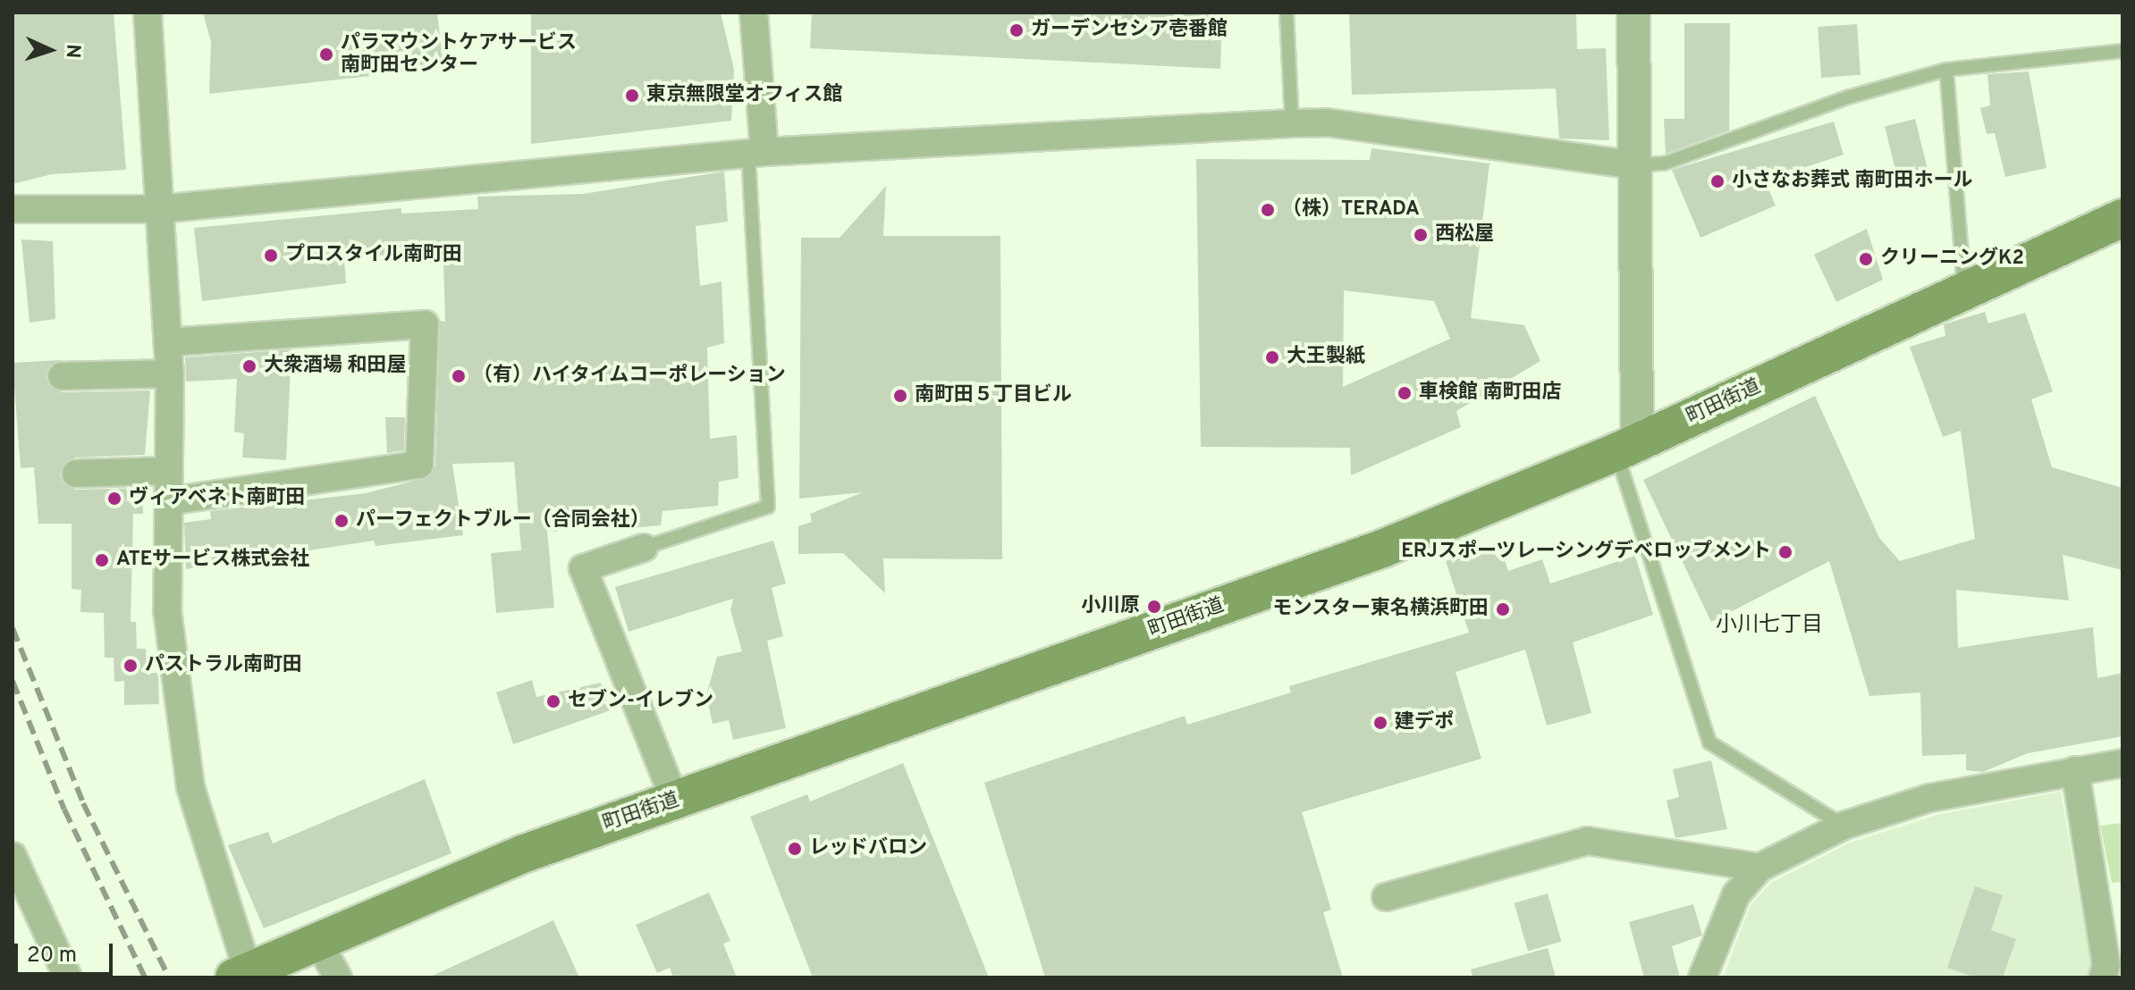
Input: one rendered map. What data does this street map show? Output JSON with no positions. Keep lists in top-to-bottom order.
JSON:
{
  "streets": {
    "main road": ["町田街道"]
  },
  "districts": ["小川七丁目"],
  "places": [
    "ガーデンセシア壱番館",
    "パラマウントケアサービス 南町田センター",
    "東京無限堂オフィス館",
    "小さなお葬式 南町田ホール",
    "（株）TERADA",
    "西松屋",
    "プロスタイル南町田",
    "クリーニングK2",
    "大王製紙",
    "大衆酒場 和田屋",
    "（有）ハイタイムコーポレーション",
    "車検館 南町田店",
    "南町田５丁目ビル",
    "ヴィアベネト南町田",
    "パーフェクトブルー（合同会社）",
    "ERJスポーツレーシングデベロップメント",
    "ATEサービス株式会社",
    "小川原",
    "モンスター東名横浜町田",
    "パストラル南町田",
    "セブン-イレブン",
    "建デポ",
    "レッドバロン"
  ],
  "scale_bar": "20 m",
  "north": "right"
}
